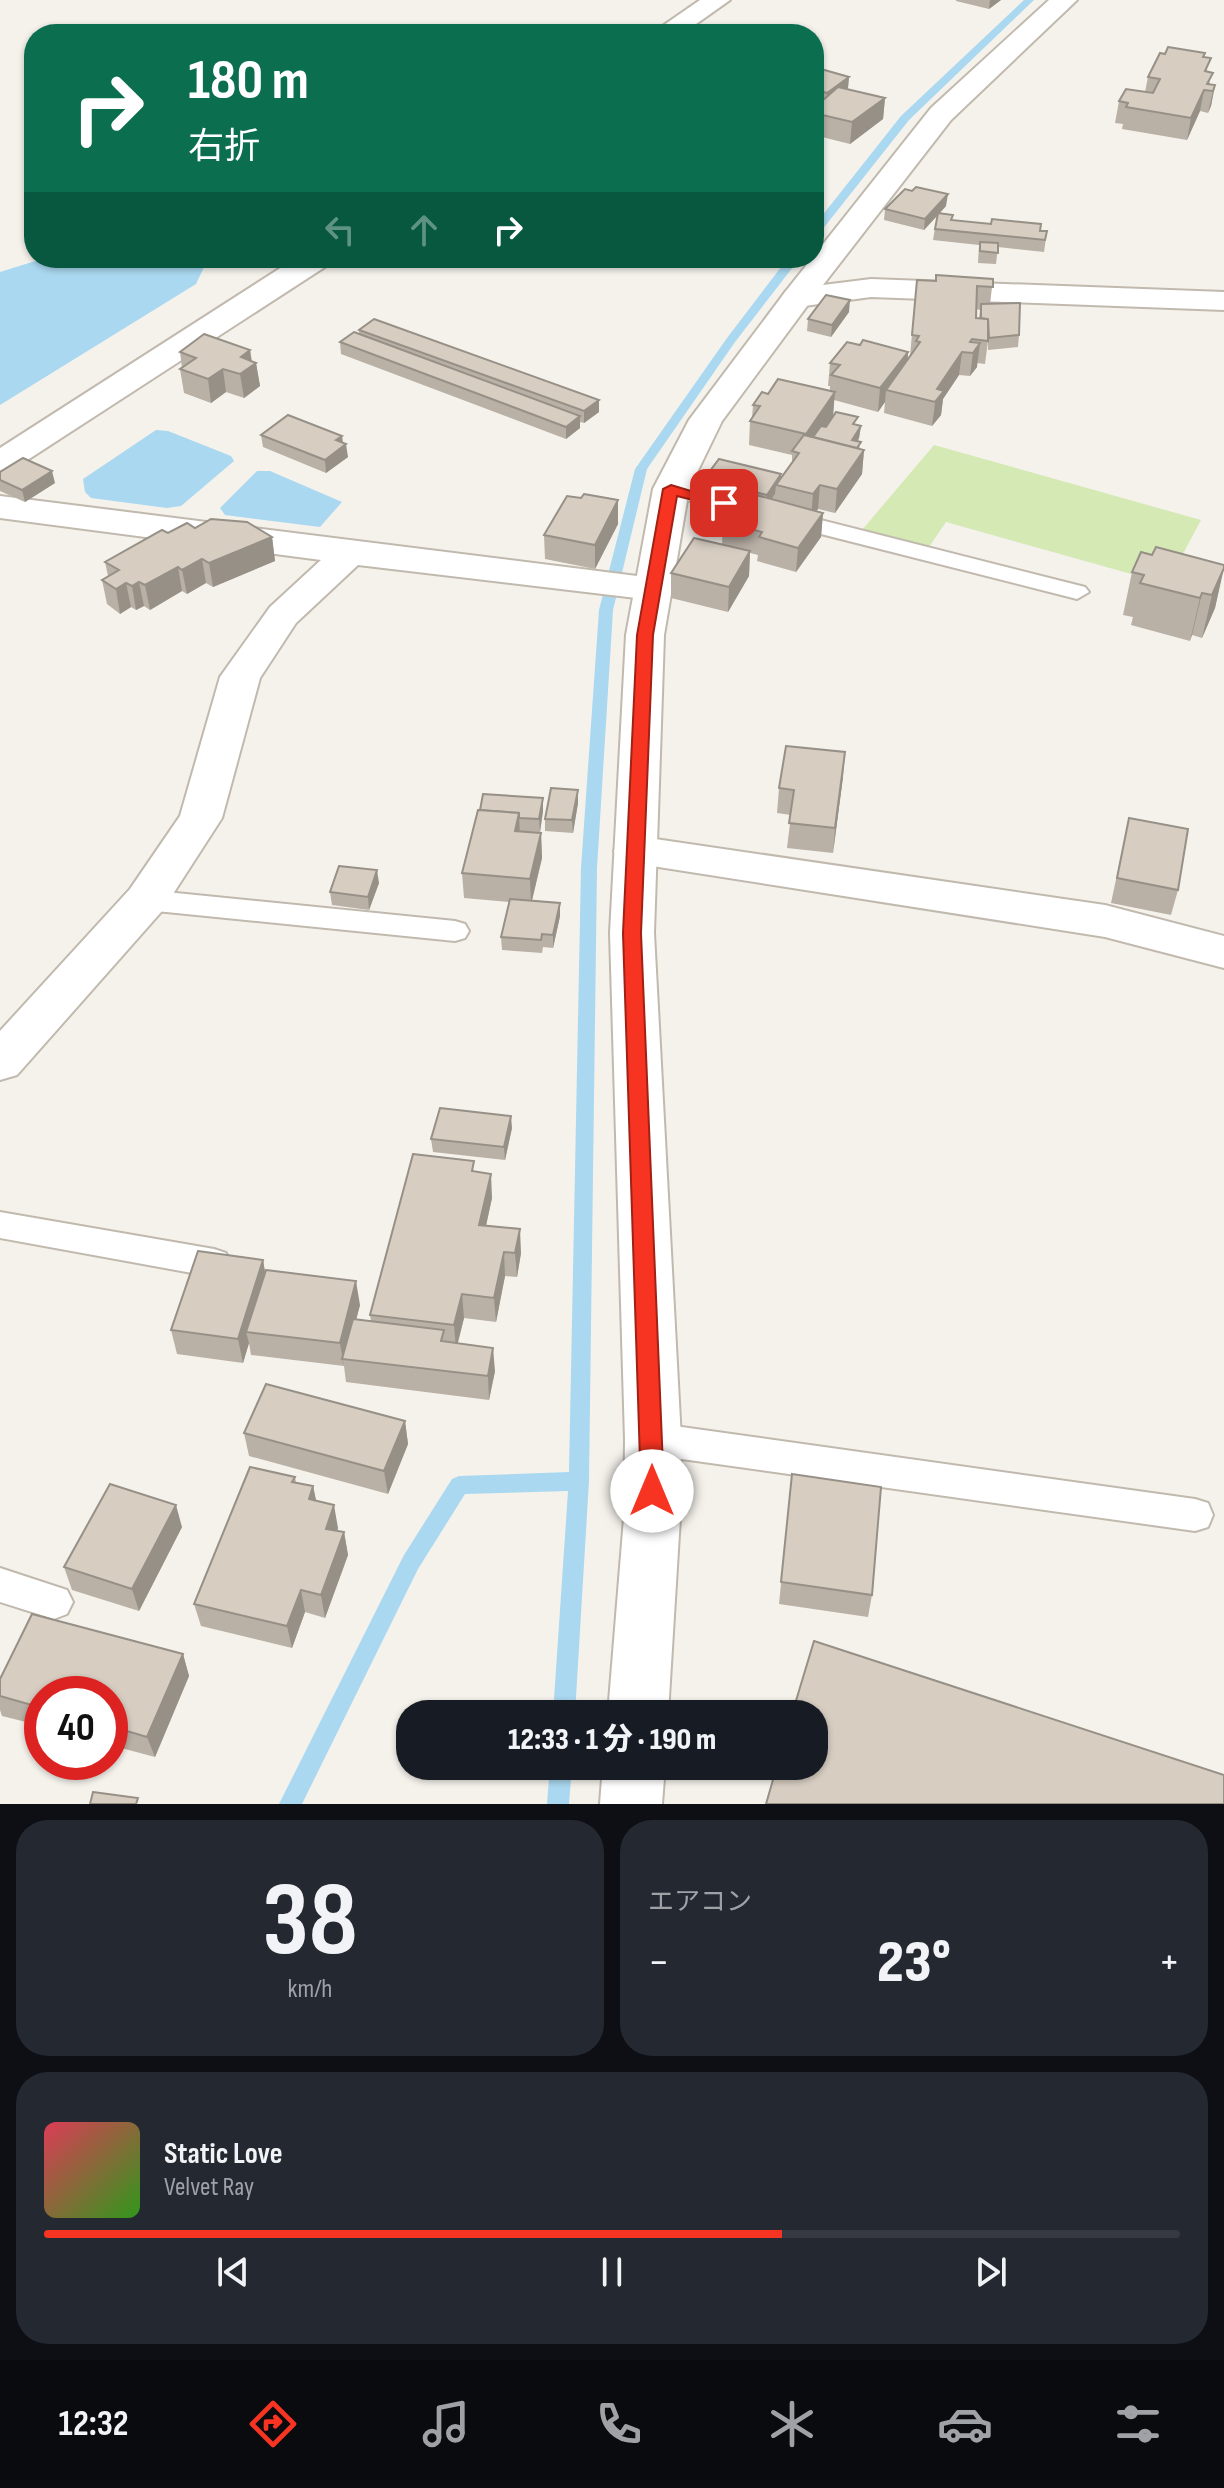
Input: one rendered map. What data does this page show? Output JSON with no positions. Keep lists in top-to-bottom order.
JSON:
{
  "page": {
    "turn": ["180 m", "右折"],
    "limit": "40",
    "trip": "12:33 · 1 分 · 190 m",
    "tile": [
      ["38", "km/h"],
      "エアコン"
    ],
    "heat": ["−", "23°", "+"],
    "song": ["Static Love", "Velvet Ray"],
    "tabs": "12:32"
  }
}
